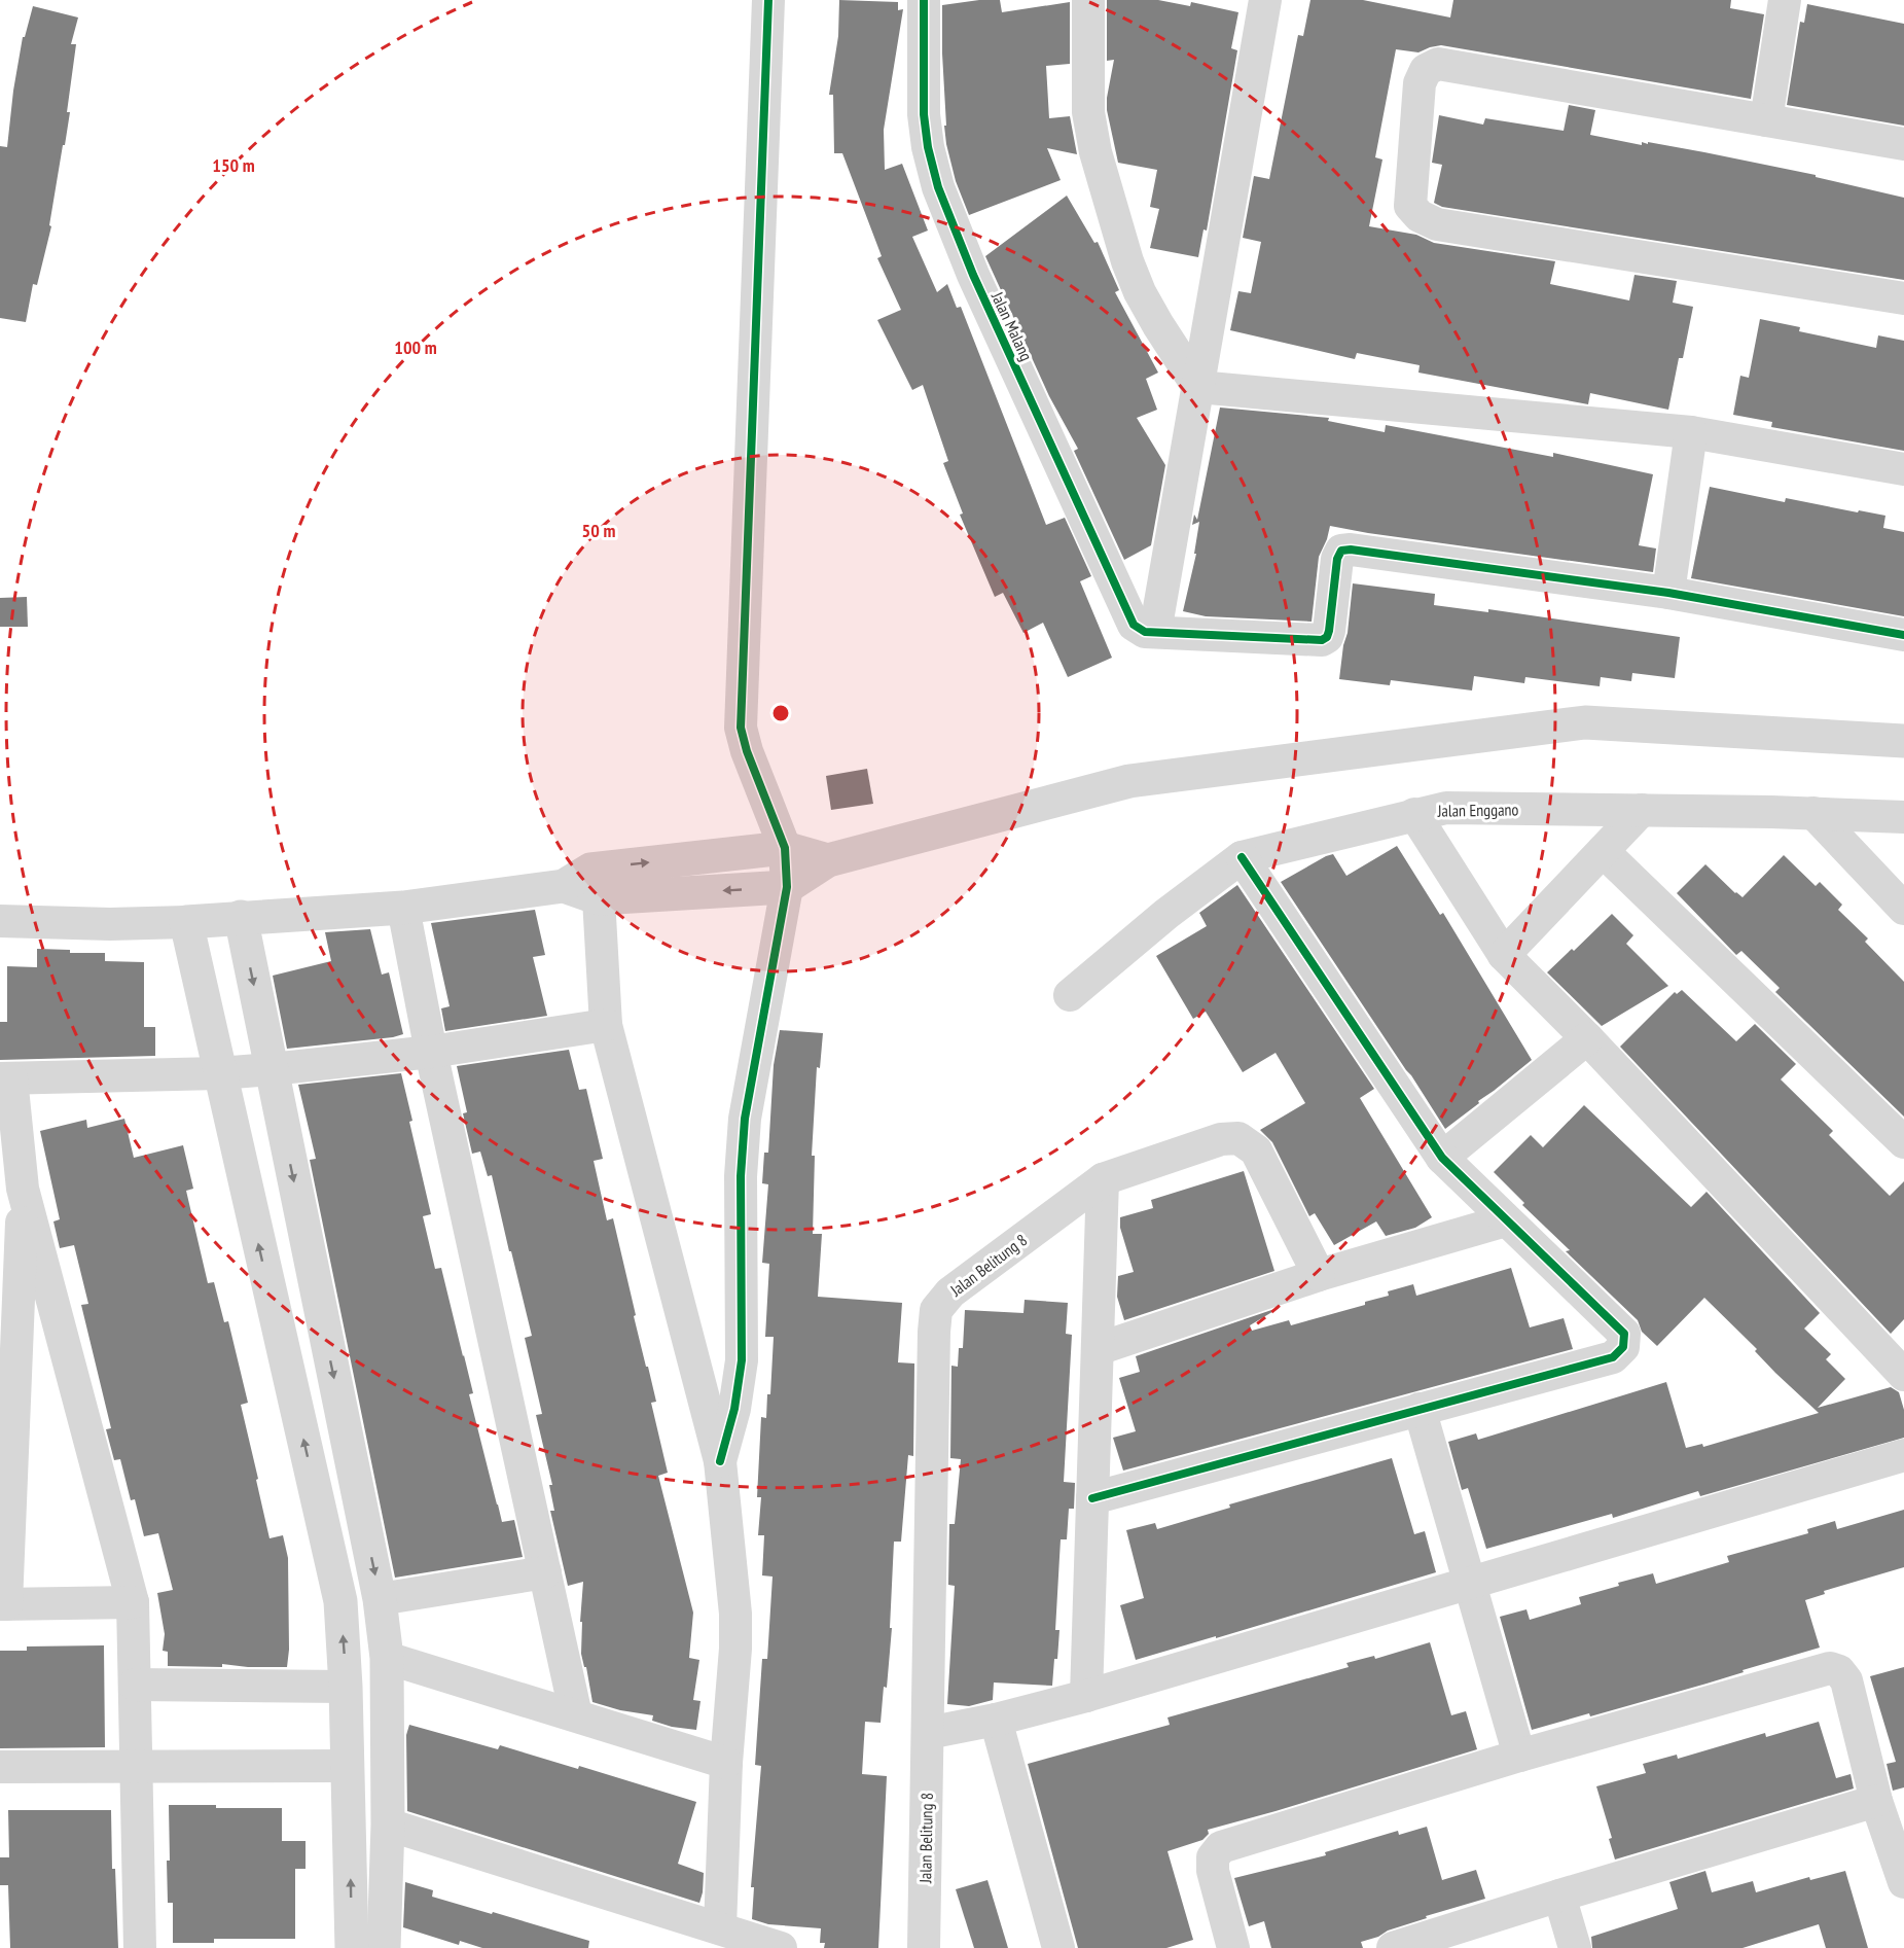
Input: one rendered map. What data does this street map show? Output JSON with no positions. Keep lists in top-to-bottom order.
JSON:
{
  "streets": {
    "street": ["Jalan Malang", "Jalan Enggano", "Jalan Belitung 8"]
  },
  "rings": ["150 m", "100 m", "50 m"]
}
